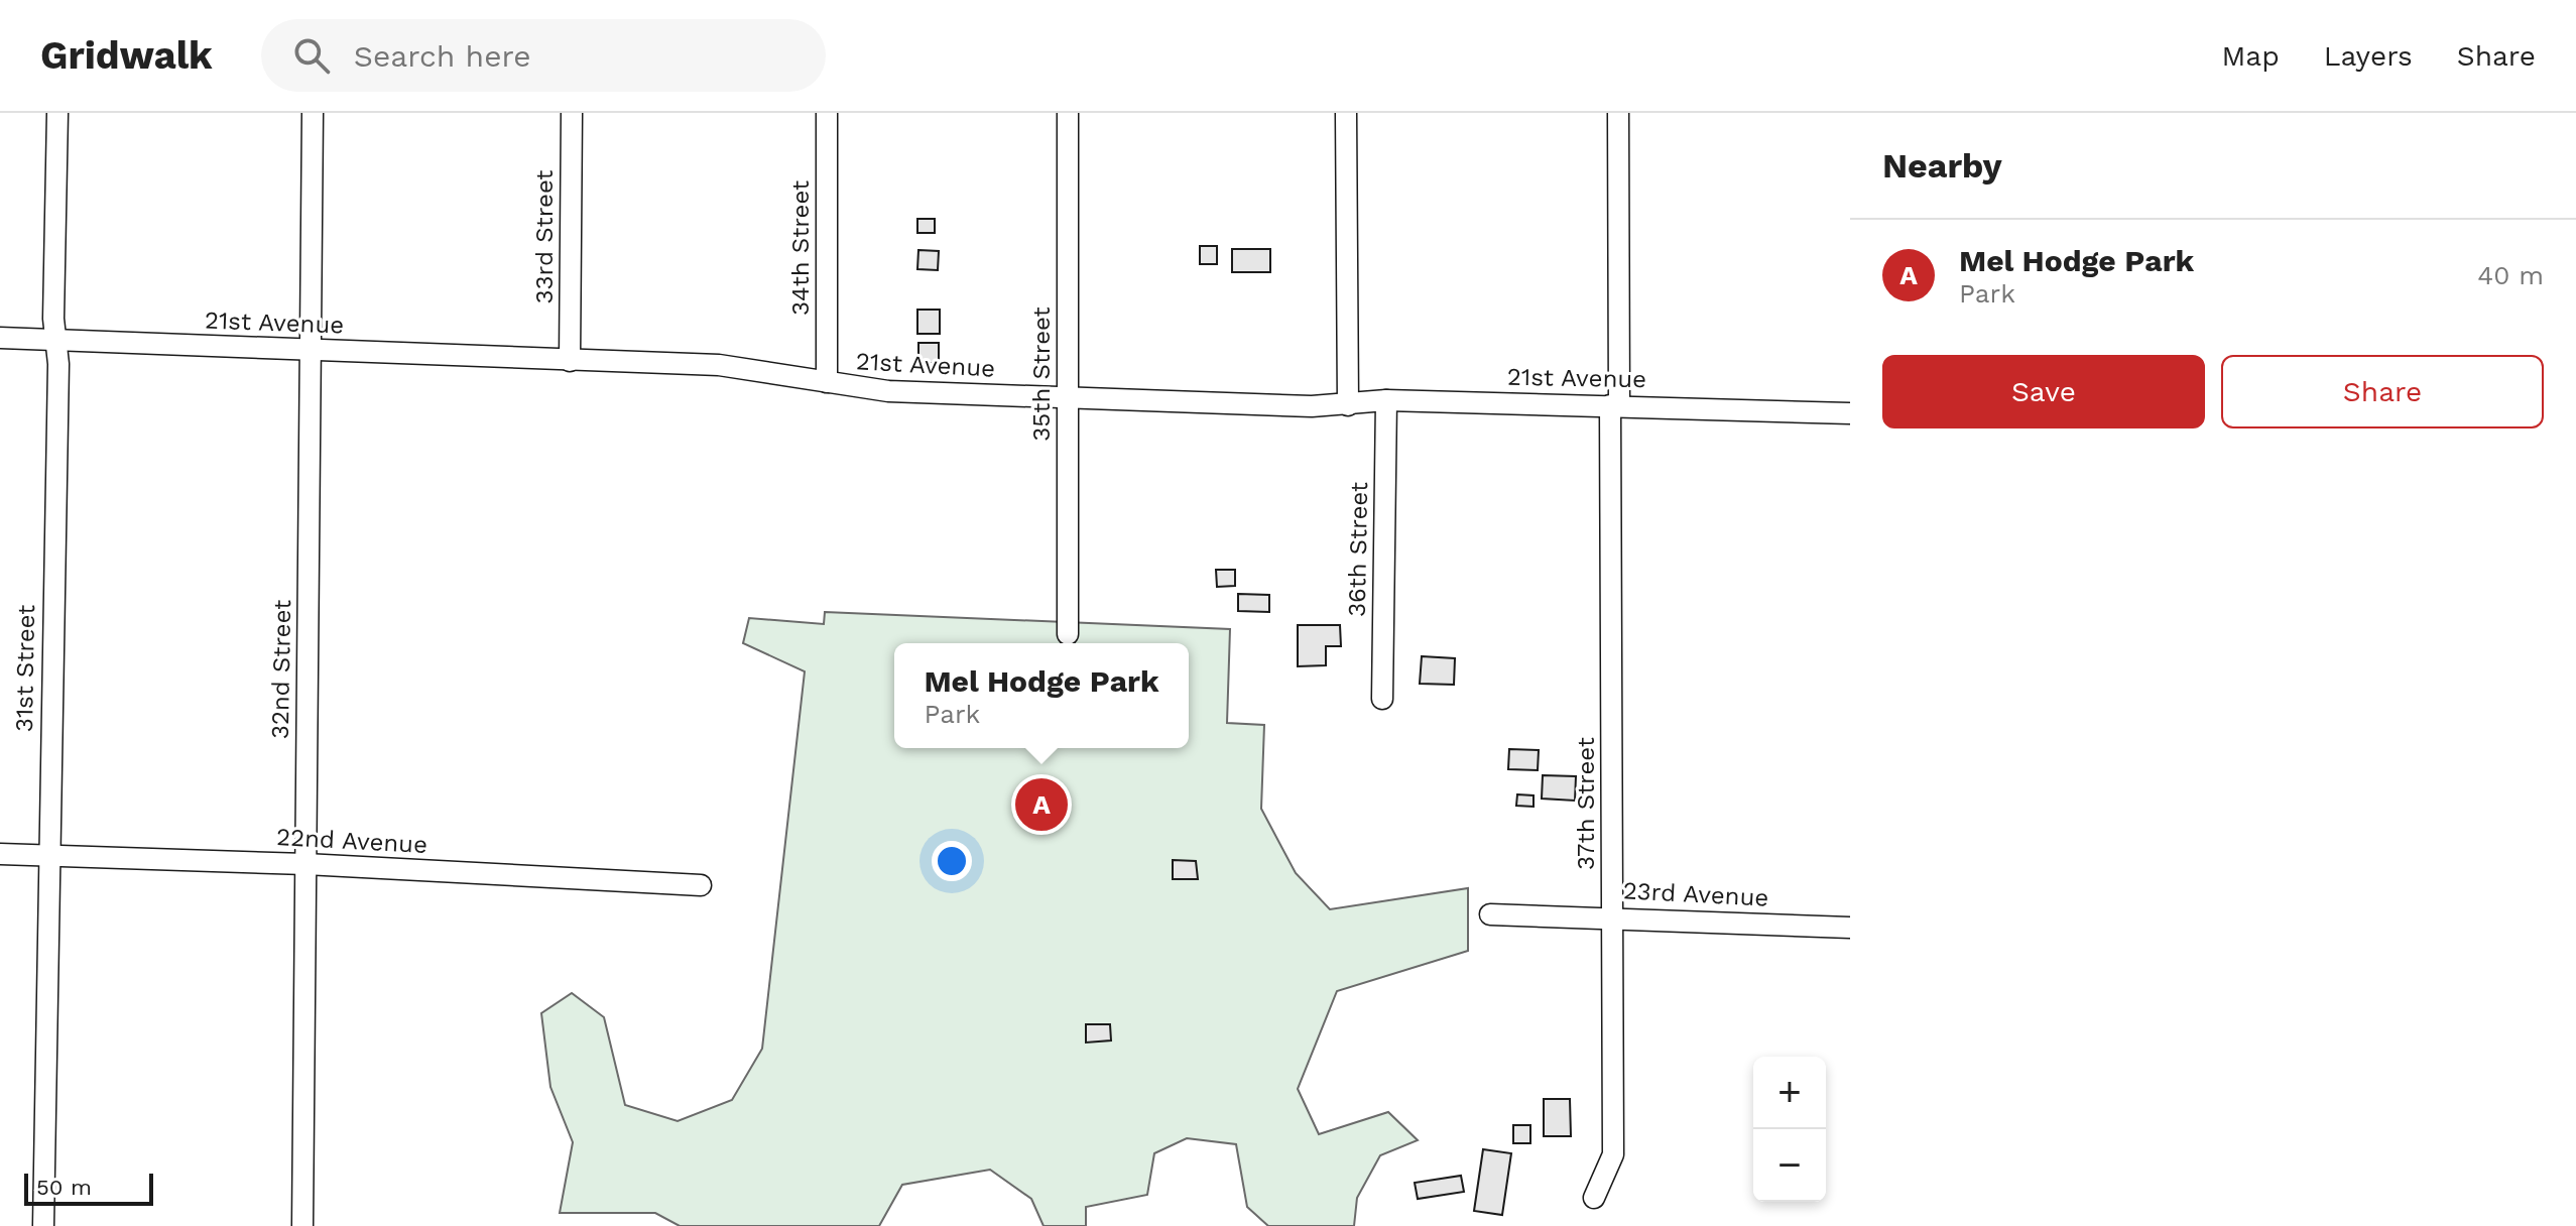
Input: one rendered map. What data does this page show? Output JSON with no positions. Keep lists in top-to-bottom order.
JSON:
{
  "streets": {
    "street": [
      "33rd Street",
      "34th Street",
      "21st Avenue",
      "35th Street",
      "36th Street",
      "31st Street",
      "32nd Street",
      "37th Street",
      "22nd Avenue",
      "23rd Avenue"
    ]
  },
  "crossings": [
    ["33rd Street", "21st Avenue"],
    ["34th Street", "21st Avenue"],
    ["21st Avenue", "35th Street"],
    ["21st Avenue", "36th Street"],
    ["21st Avenue", "31st Street"],
    ["21st Avenue", "32nd Street"],
    ["21st Avenue", "37th Street"],
    ["31st Street", "22nd Avenue"],
    ["32nd Street", "22nd Avenue"],
    ["37th Street", "23rd Avenue"]
  ],
  "scale_bar": "50 m",
  "page": {
    "header": "Gridwalk",
    "search": "Search here",
    "nav": ["Map", "Layers", "Share"],
    "heading": "Nearby",
    "list": [
      {
        "mark": "A",
        "name": "Mel Hodge Park",
        "note": "Park",
        "value": "40 m"
      }
    ],
    "buttons": ["Save", "Share"],
    "popup": ["Mel Hodge Park", "Park"],
    "pins": "A",
    "map_buttons": ["+", "−"],
    "scale": "50 m"
  }
}
